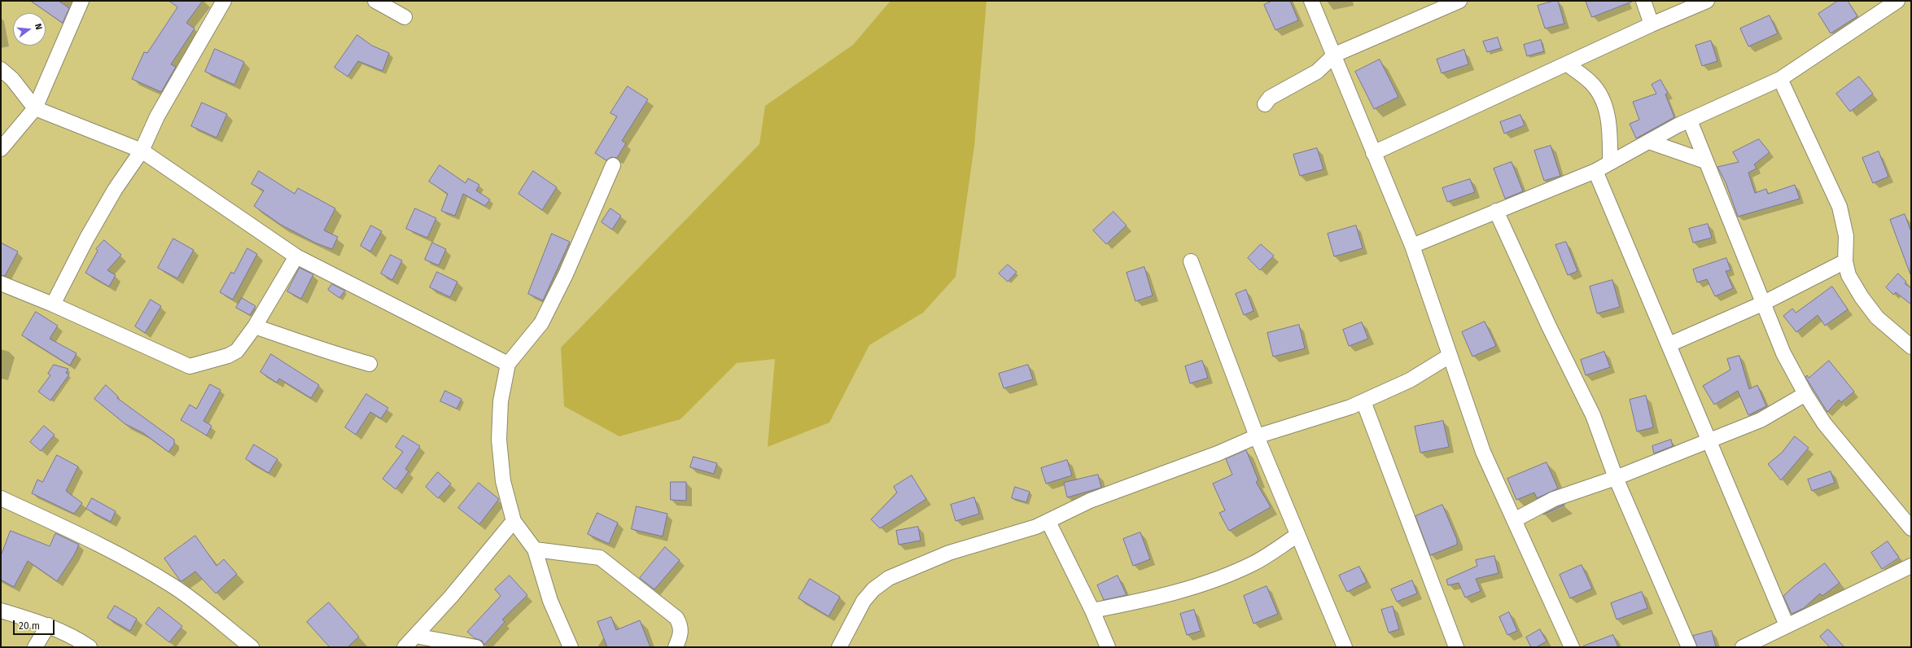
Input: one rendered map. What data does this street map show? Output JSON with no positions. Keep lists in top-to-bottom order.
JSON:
{
  "scale_bar": "20 m",
  "north": "right"
}
